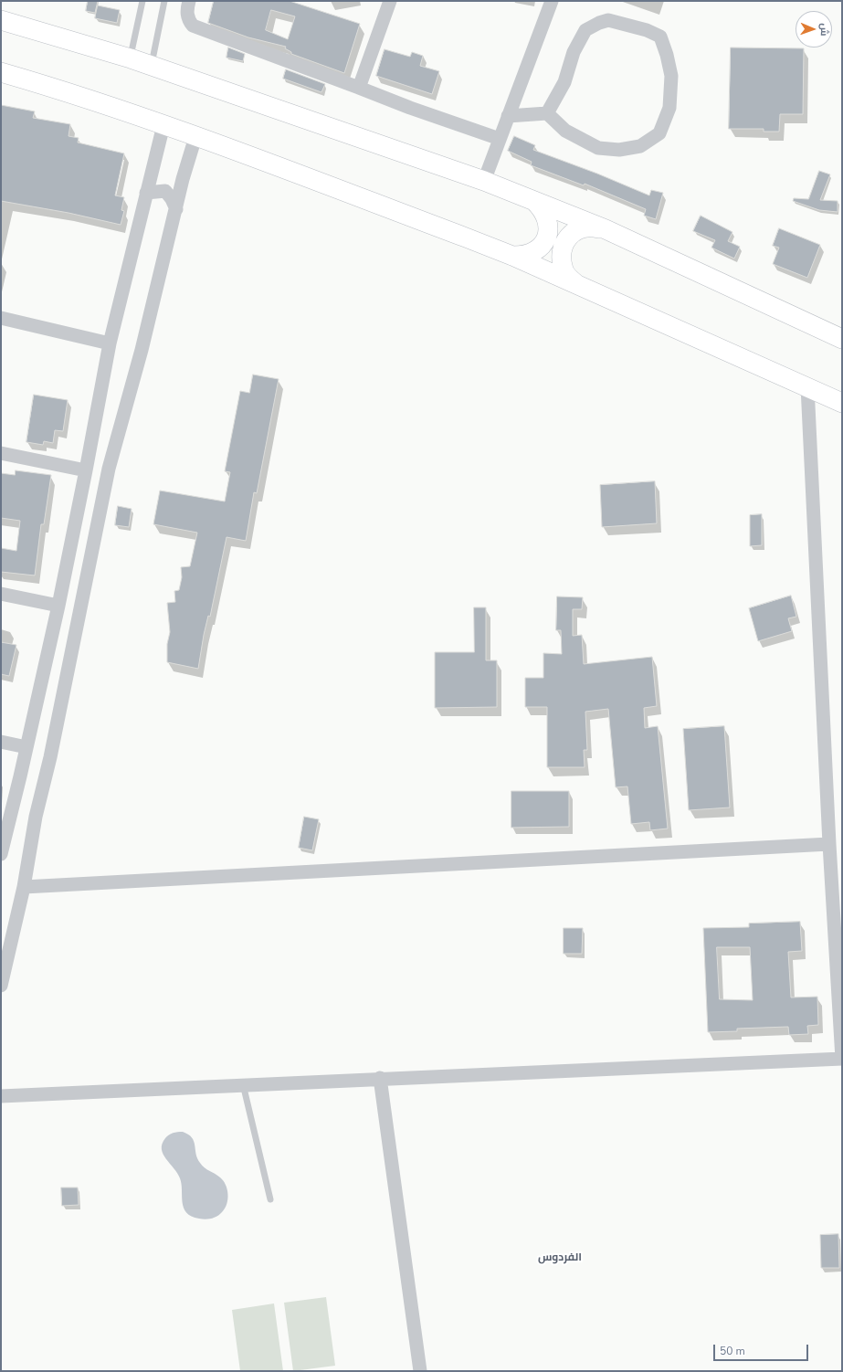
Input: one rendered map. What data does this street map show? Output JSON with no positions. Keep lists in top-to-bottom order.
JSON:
{
  "districts": ["الفردوس"],
  "scale_bar": "50 m",
  "north": "right"
}
